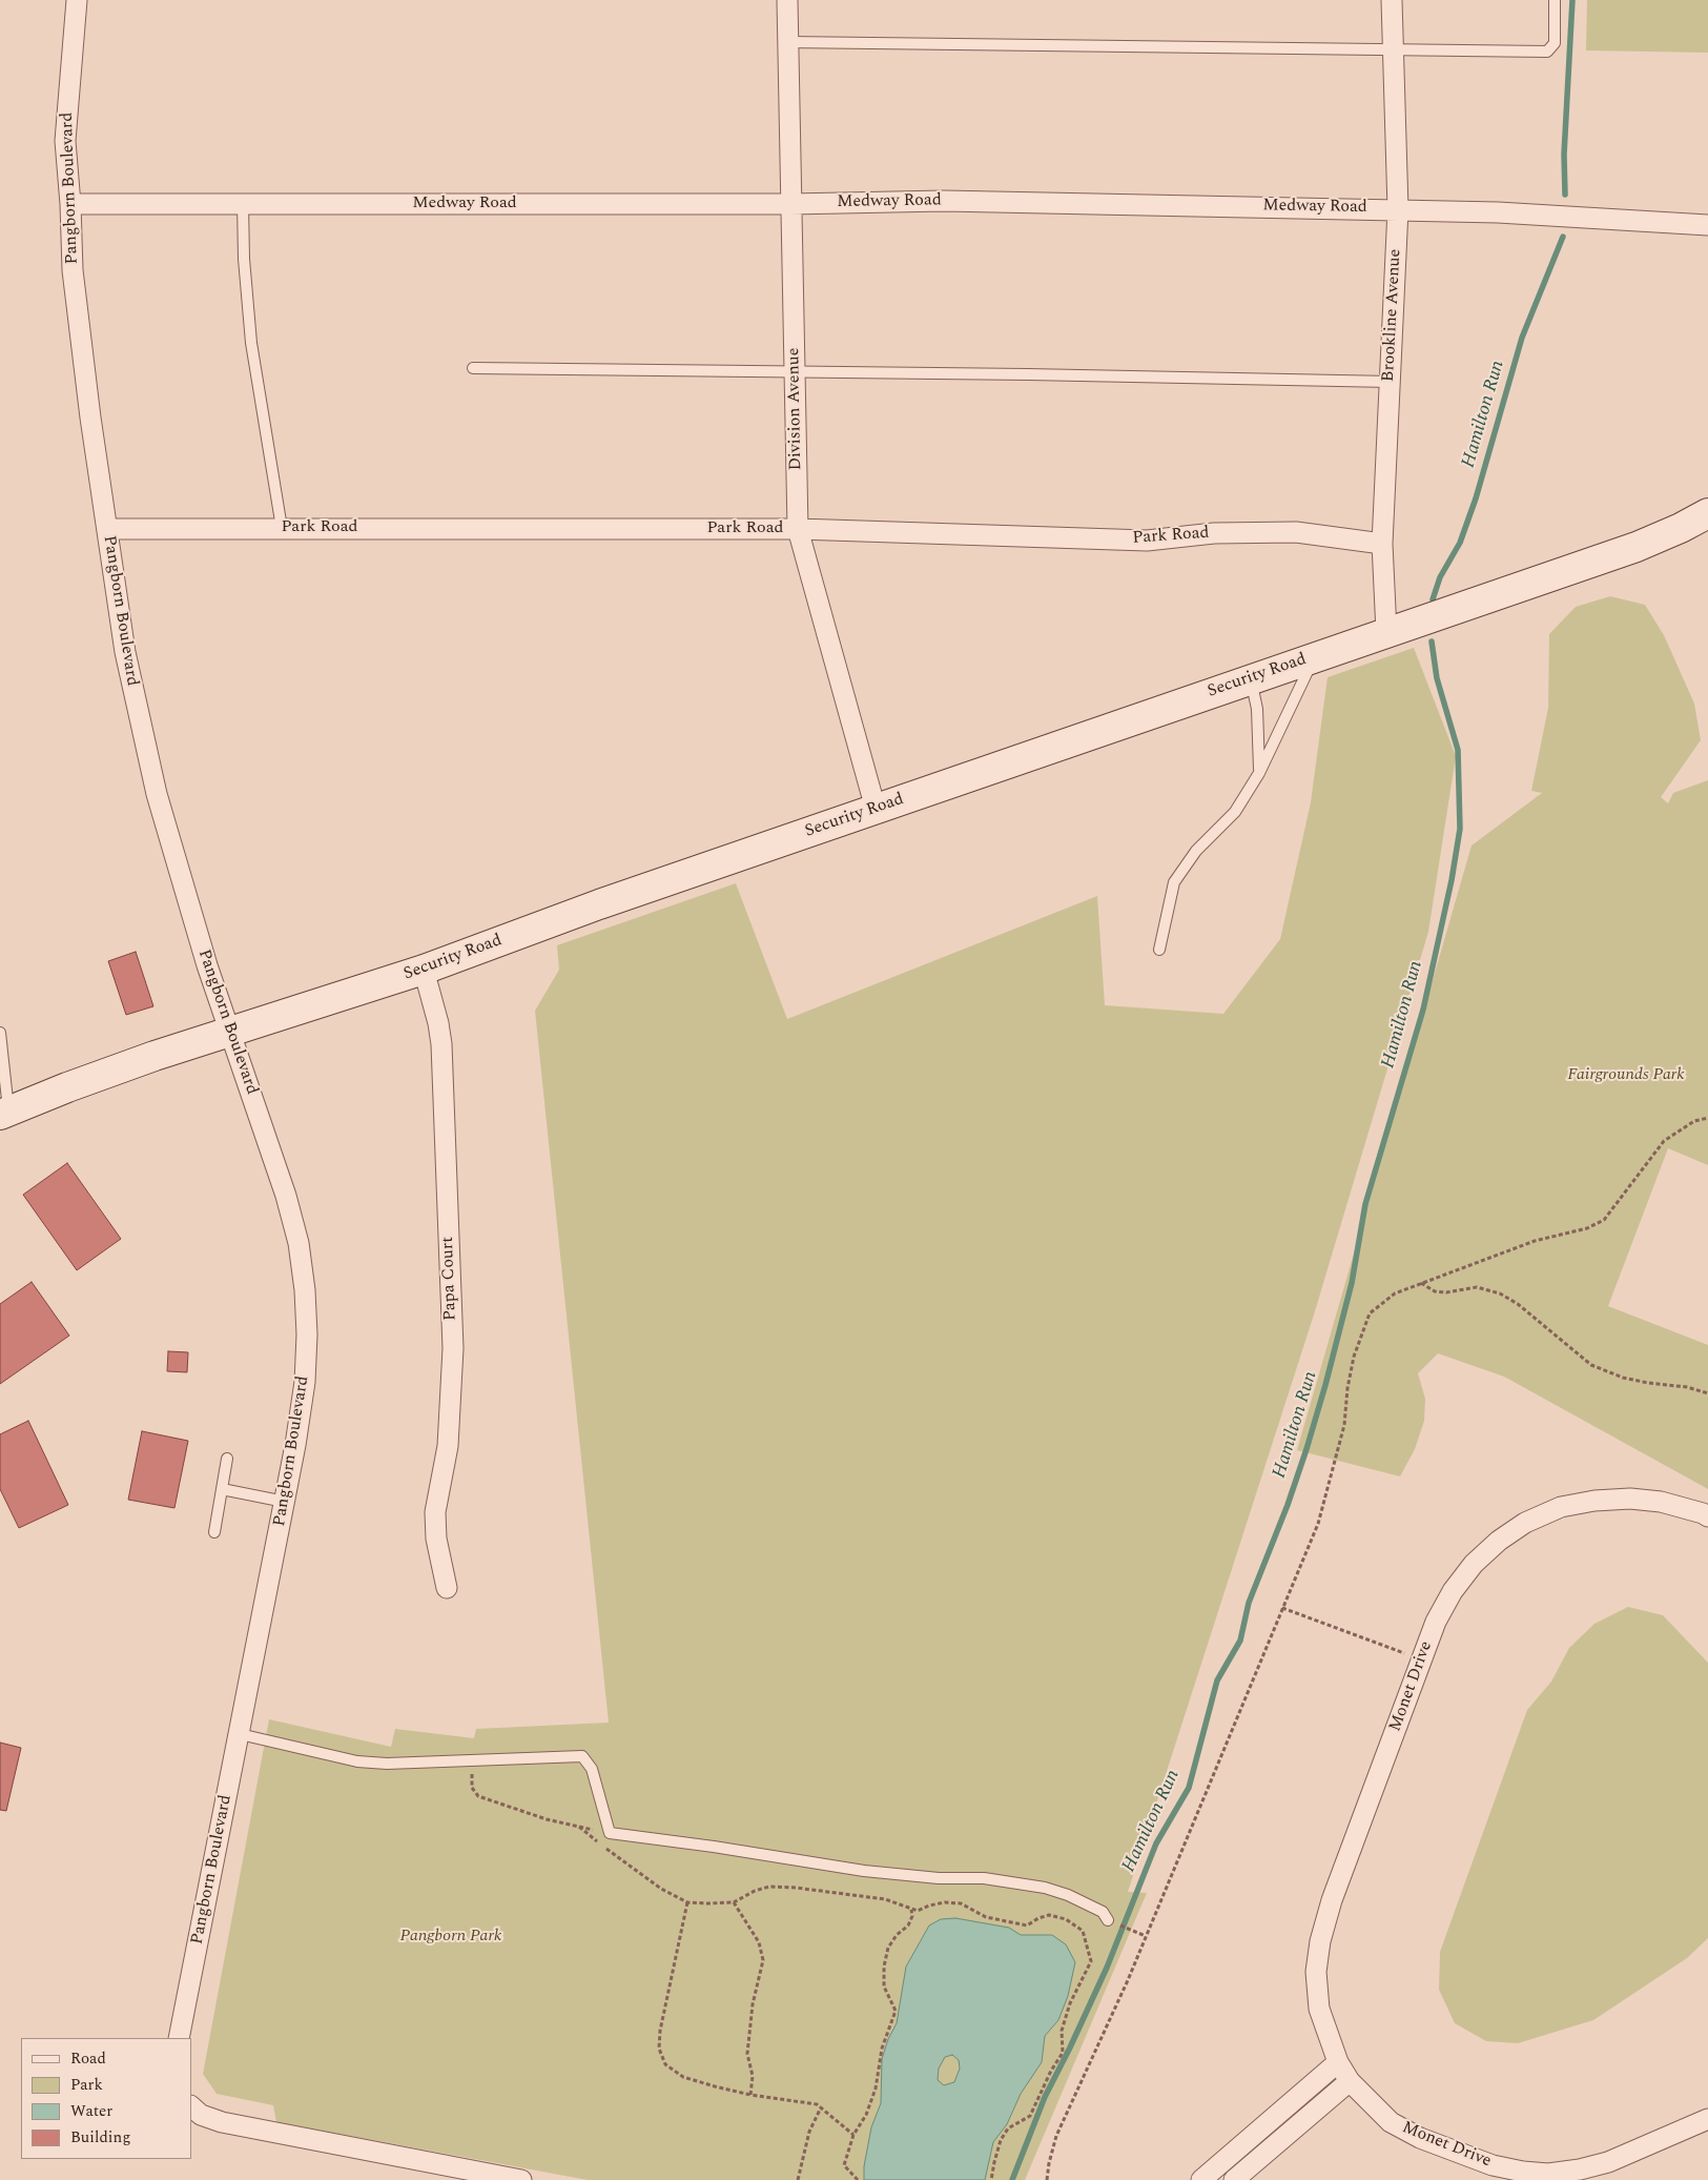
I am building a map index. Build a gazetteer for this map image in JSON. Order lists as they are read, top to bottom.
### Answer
{
  "streets": {
    "street": [
      "Pangborn Boulevard",
      "Medway Road",
      "Brookline Avenue",
      "Division Avenue",
      "Park Road",
      "Security Road",
      "Papa Court",
      "Monet Drive"
    ]
  },
  "crossings": [
    ["Pangborn Boulevard", "Medway Road"],
    ["Pangborn Boulevard", "Park Road"],
    ["Pangborn Boulevard", "Security Road"],
    ["Medway Road", "Brookline Avenue"],
    ["Medway Road", "Division Avenue"],
    ["Brookline Avenue", "Park Road"],
    ["Brookline Avenue", "Security Road"],
    ["Division Avenue", "Park Road"],
    ["Division Avenue", "Security Road"],
    ["Security Road", "Papa Court"]
  ],
  "water": ["Hamilton Run"],
  "parks": ["Fairgrounds Park", "Pangborn Park"],
  "legend": [
    "Road",
    "Park",
    "Water",
    "Building"
  ]
}
